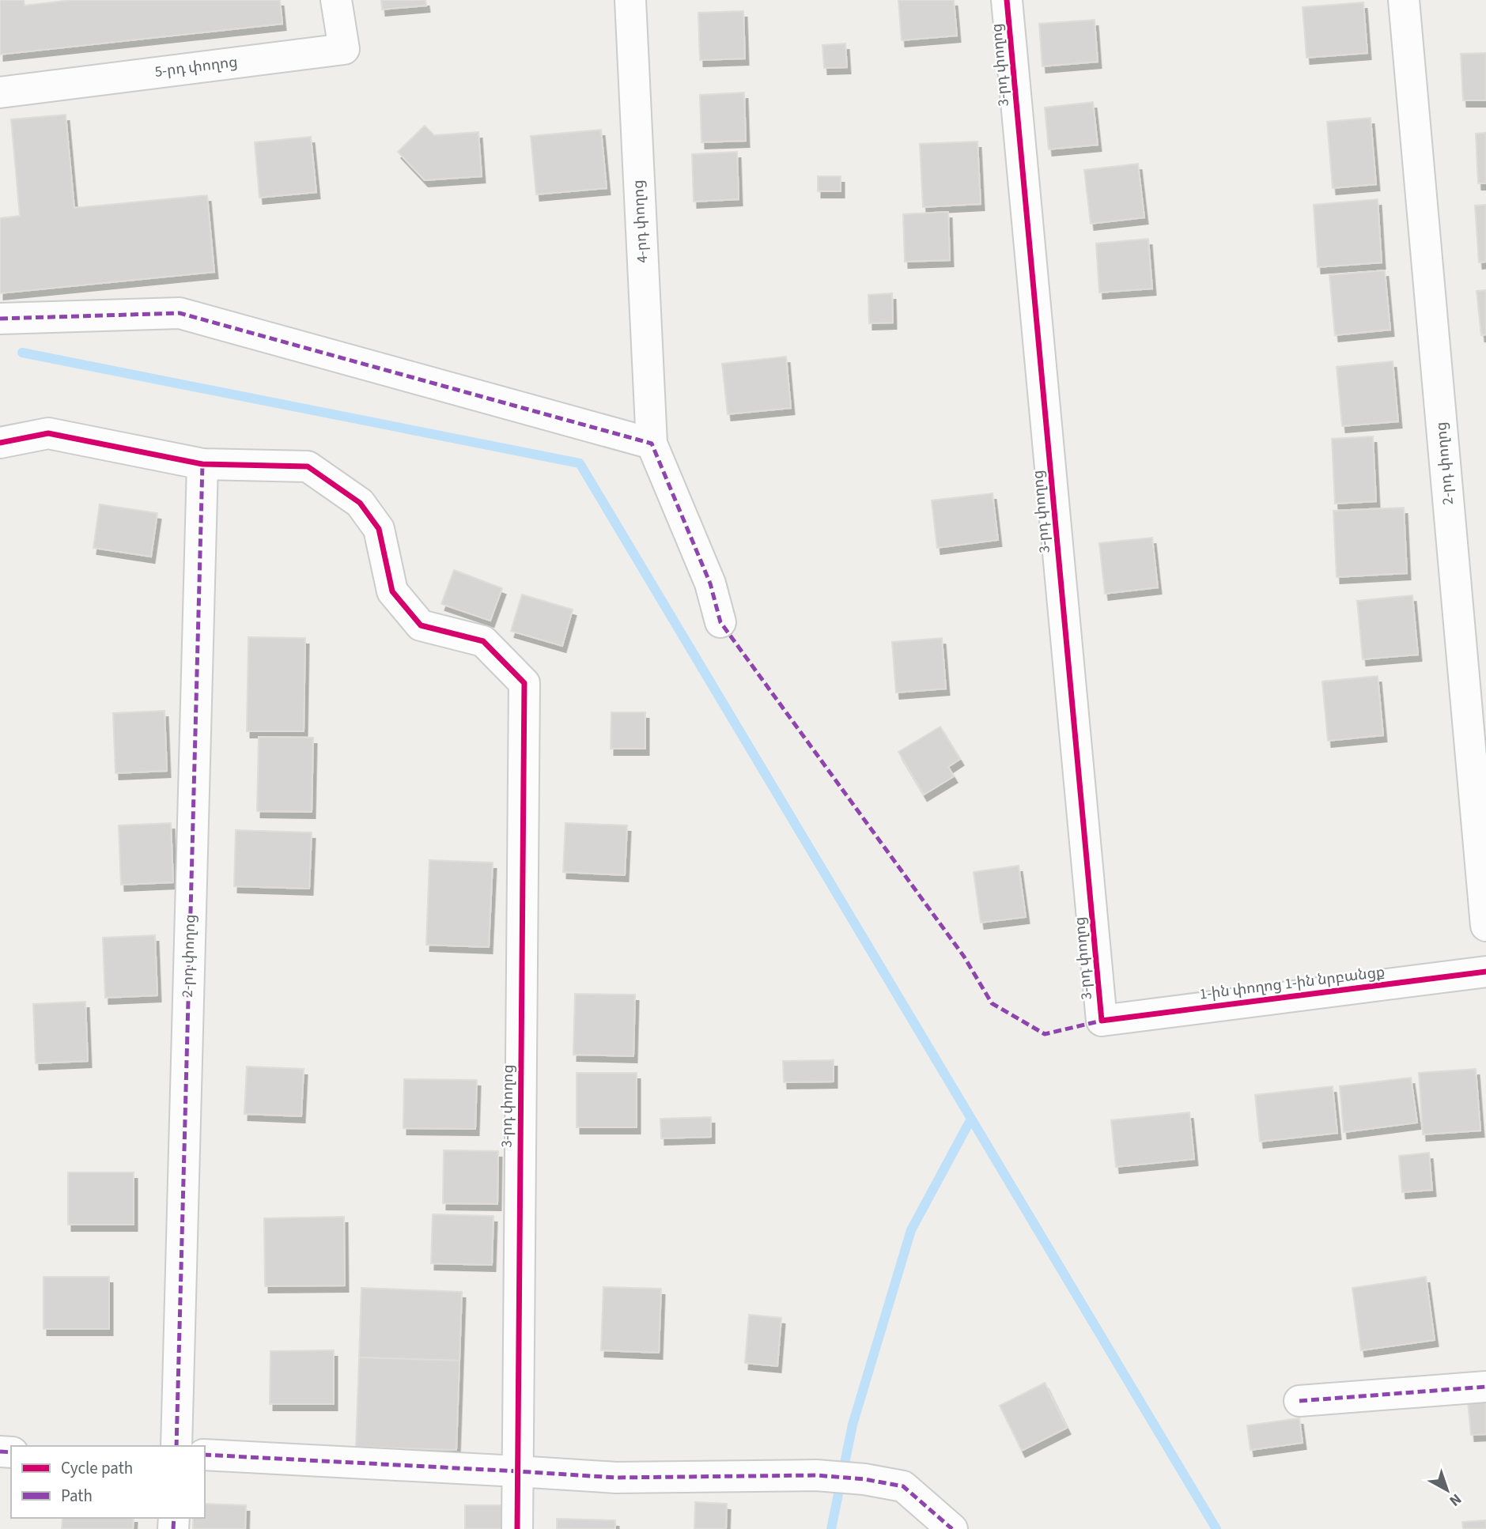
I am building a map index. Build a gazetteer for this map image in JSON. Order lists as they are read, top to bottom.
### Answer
{
  "streets": {
    "street": [
      "3-րդ փողոց",
      "5-րդ փողոց",
      "4-րդ փողոց",
      "2-րդ փողոց",
      "1-ին փողոց 1-ին նրբանցք"
    ]
  },
  "crossings": [
    ["3-րդ փողոց", "2-րդ փողոց"],
    ["3-րդ փողոց", "1-ին փողոց 1-ին նրբանցք"]
  ],
  "legend": ["Cycle path", "Path"],
  "north": "bottom right"
}
